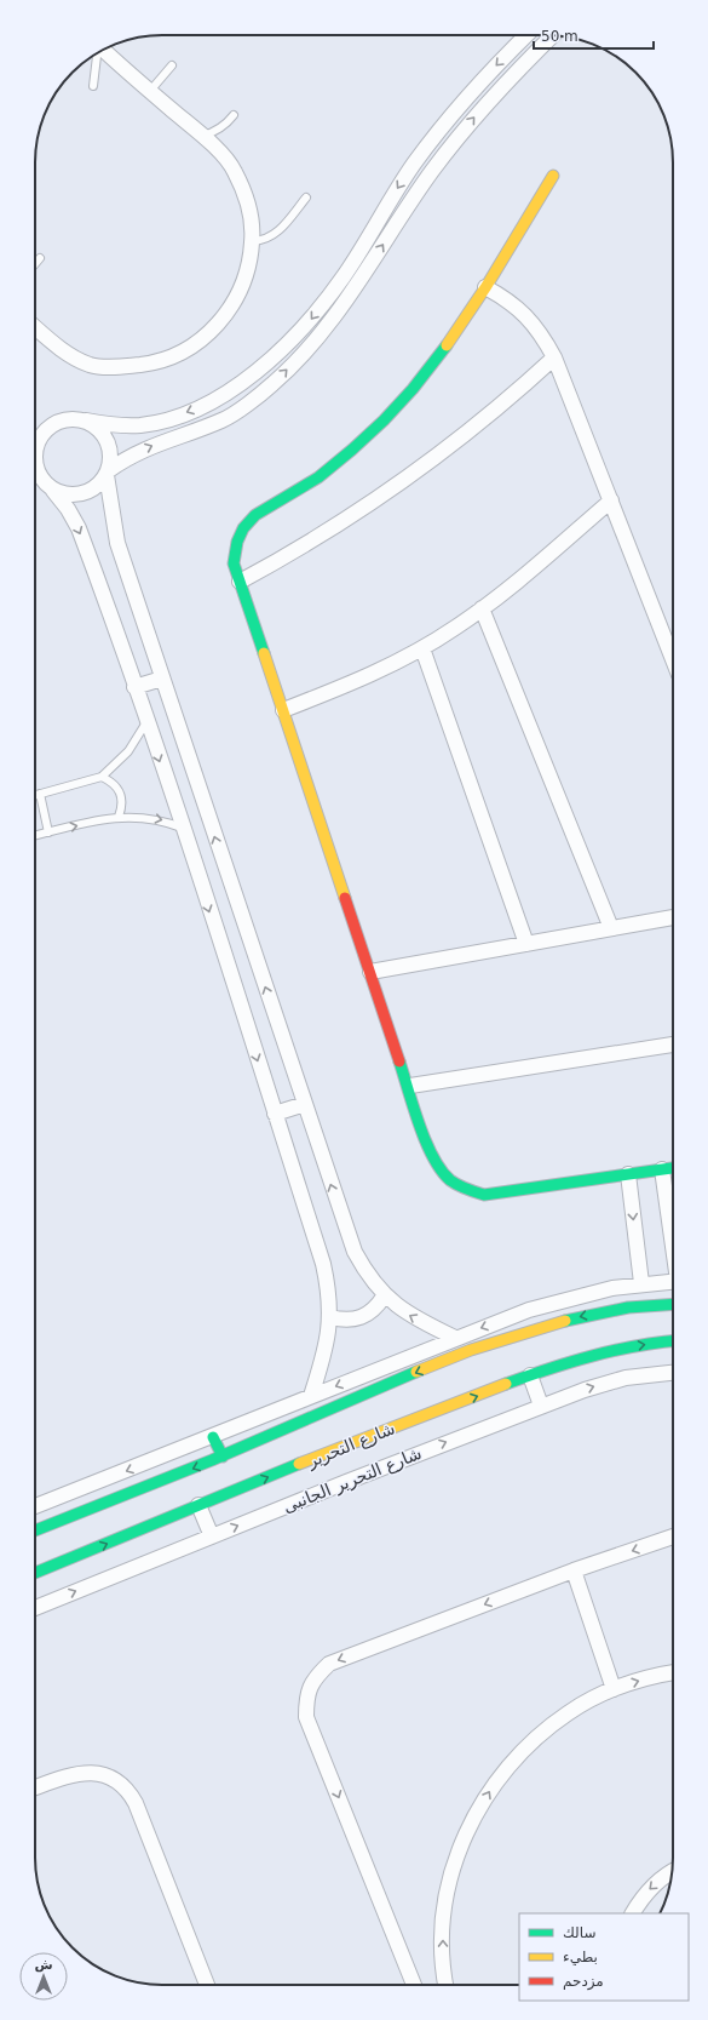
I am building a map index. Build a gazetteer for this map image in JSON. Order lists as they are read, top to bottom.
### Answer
{
  "streets": {
    "street": ["شارع التحرير", "شارع التحرير الجانبى"]
  },
  "legend": ["سالك", "بطيء", "مزدحم"],
  "scale_bar": "50 m",
  "north": "top"
}
